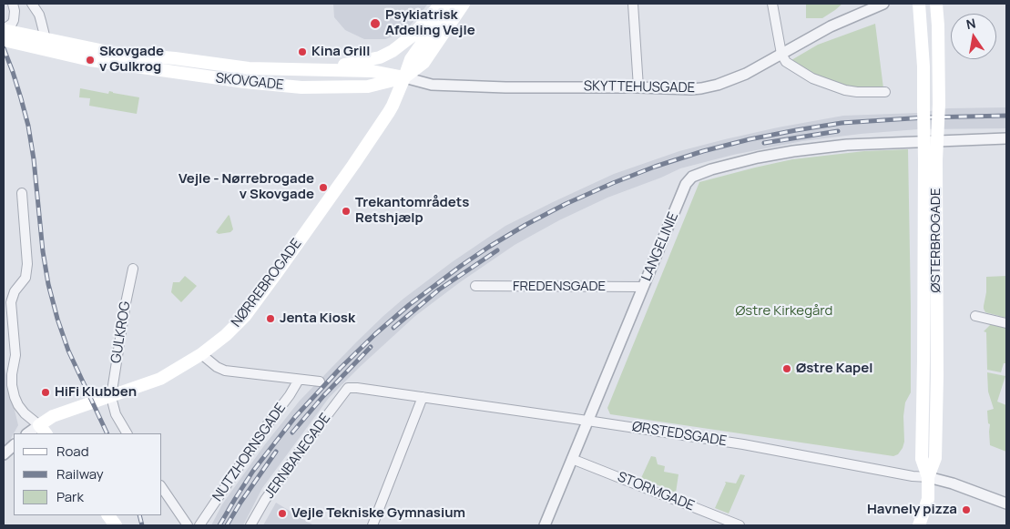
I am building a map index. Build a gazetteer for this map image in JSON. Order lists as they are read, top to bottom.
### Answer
{
  "streets": {
    "main road": ["SKOVGADE", "ØSTERBROGADE", "NØRREBROGADE"],
    "street": [
      "SKYTTEHUSGADE",
      "LANGELINIE",
      "FREDENSGADE",
      "GULKROG",
      "ØRSTEDSGADE",
      "NUTZHORNSGADE",
      "JERNBANEGADE",
      "STORMGADE"
    ]
  },
  "crossings": [
    ["SKOVGADE", "SKYTTEHUSGADE"],
    ["SKOVGADE", "NØRREBROGADE"],
    ["SKYTTEHUSGADE", "NØRREBROGADE"],
    ["ØSTERBROGADE", "ØRSTEDSGADE"],
    ["LANGELINIE", "FREDENSGADE"],
    ["LANGELINIE", "ØRSTEDSGADE"],
    ["LANGELINIE", "STORMGADE"],
    ["NØRREBROGADE", "GULKROG"],
    ["ØRSTEDSGADE", "JERNBANEGADE"]
  ],
  "parks": ["Østre Kirkegård"],
  "places": [
    "Psykiatrisk Afdeling Vejle",
    "Kina Grill",
    "Skovgade v Gulkrog",
    "Vejle - Nørrebrogade v Skovgade",
    "Trekantområdets Retshjælp",
    "Jenta Kiosk",
    "Østre Kapel",
    "HiFi Klubben",
    "Havnely pizza",
    "Vejle Tekniske Gymnasium"
  ],
  "legend": ["Road", "Railway", "Park"],
  "north": "top"
}
